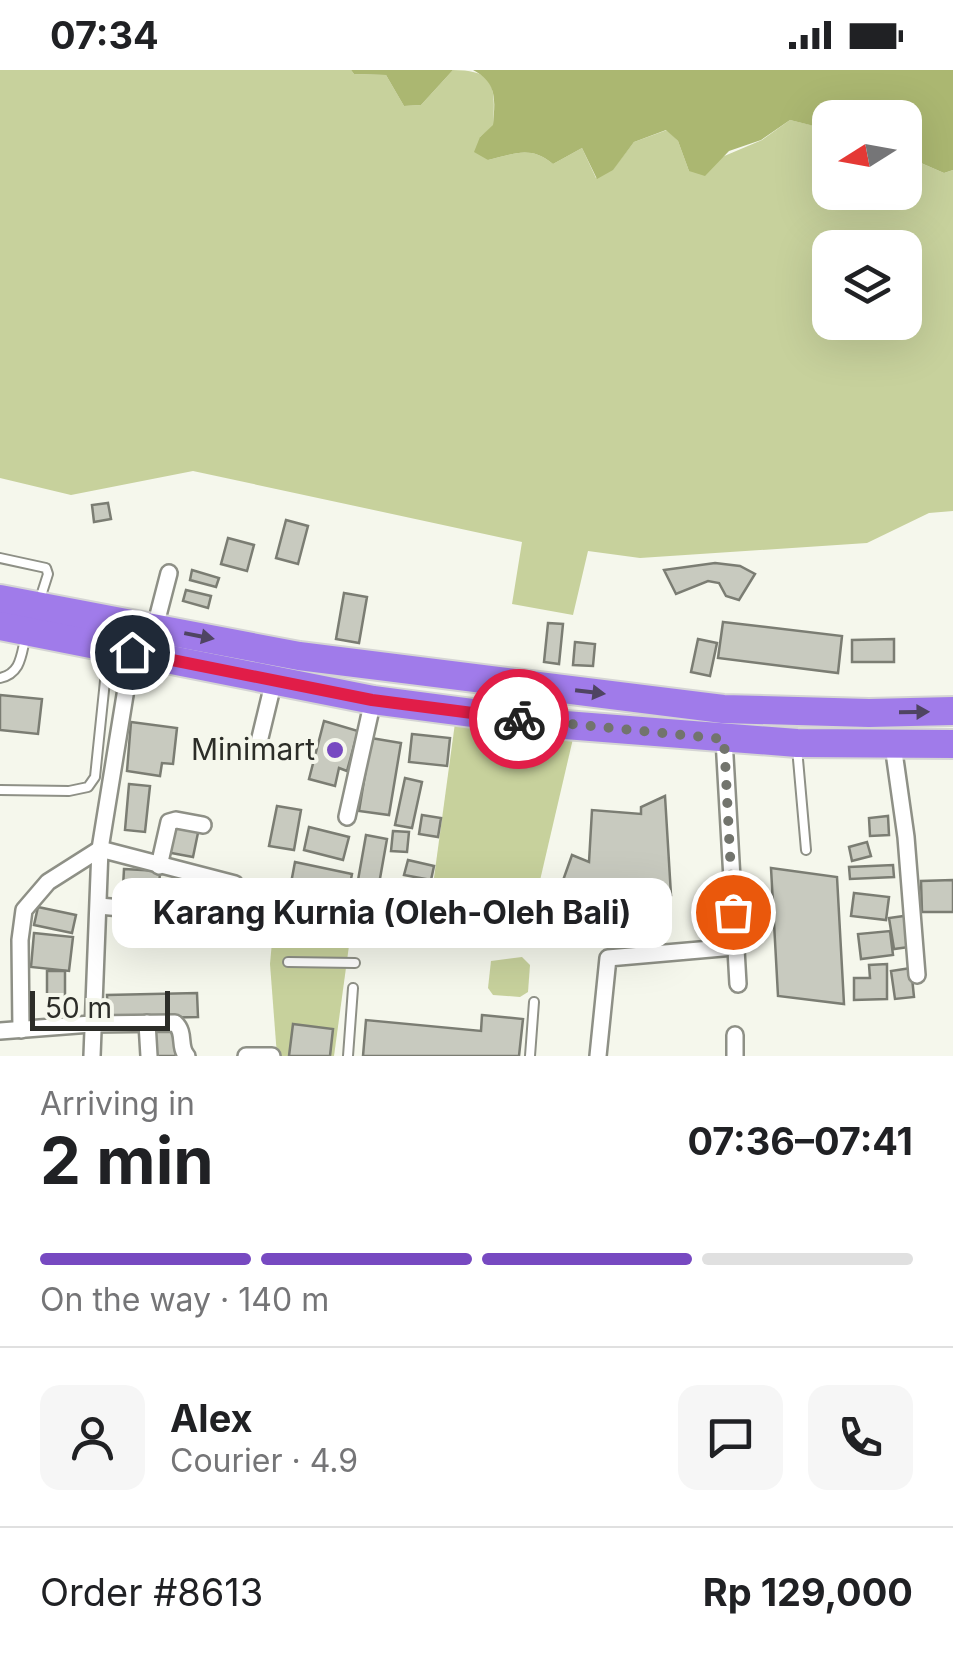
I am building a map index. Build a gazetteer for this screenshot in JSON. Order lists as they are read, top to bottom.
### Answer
{
  "places": ["Minimart", "Karang Kurnia (Oleh-Oleh Bali)"],
  "scale_bar": "50 m",
  "north": "left",
  "page": {
    "status": "07:34",
    "bubble": "Karang Kurnia (Oleh-Oleh Bali)",
    "scale": "50 m",
    "heading": ["2 min", "Arriving in", "07:36–07:41"],
    "panel": [
      "Alex",
      "Courier · 4.9",
      "Order #8613",
      "Rp 129,000"
    ],
    "bar": "On the way · 140 m"
  }
}
